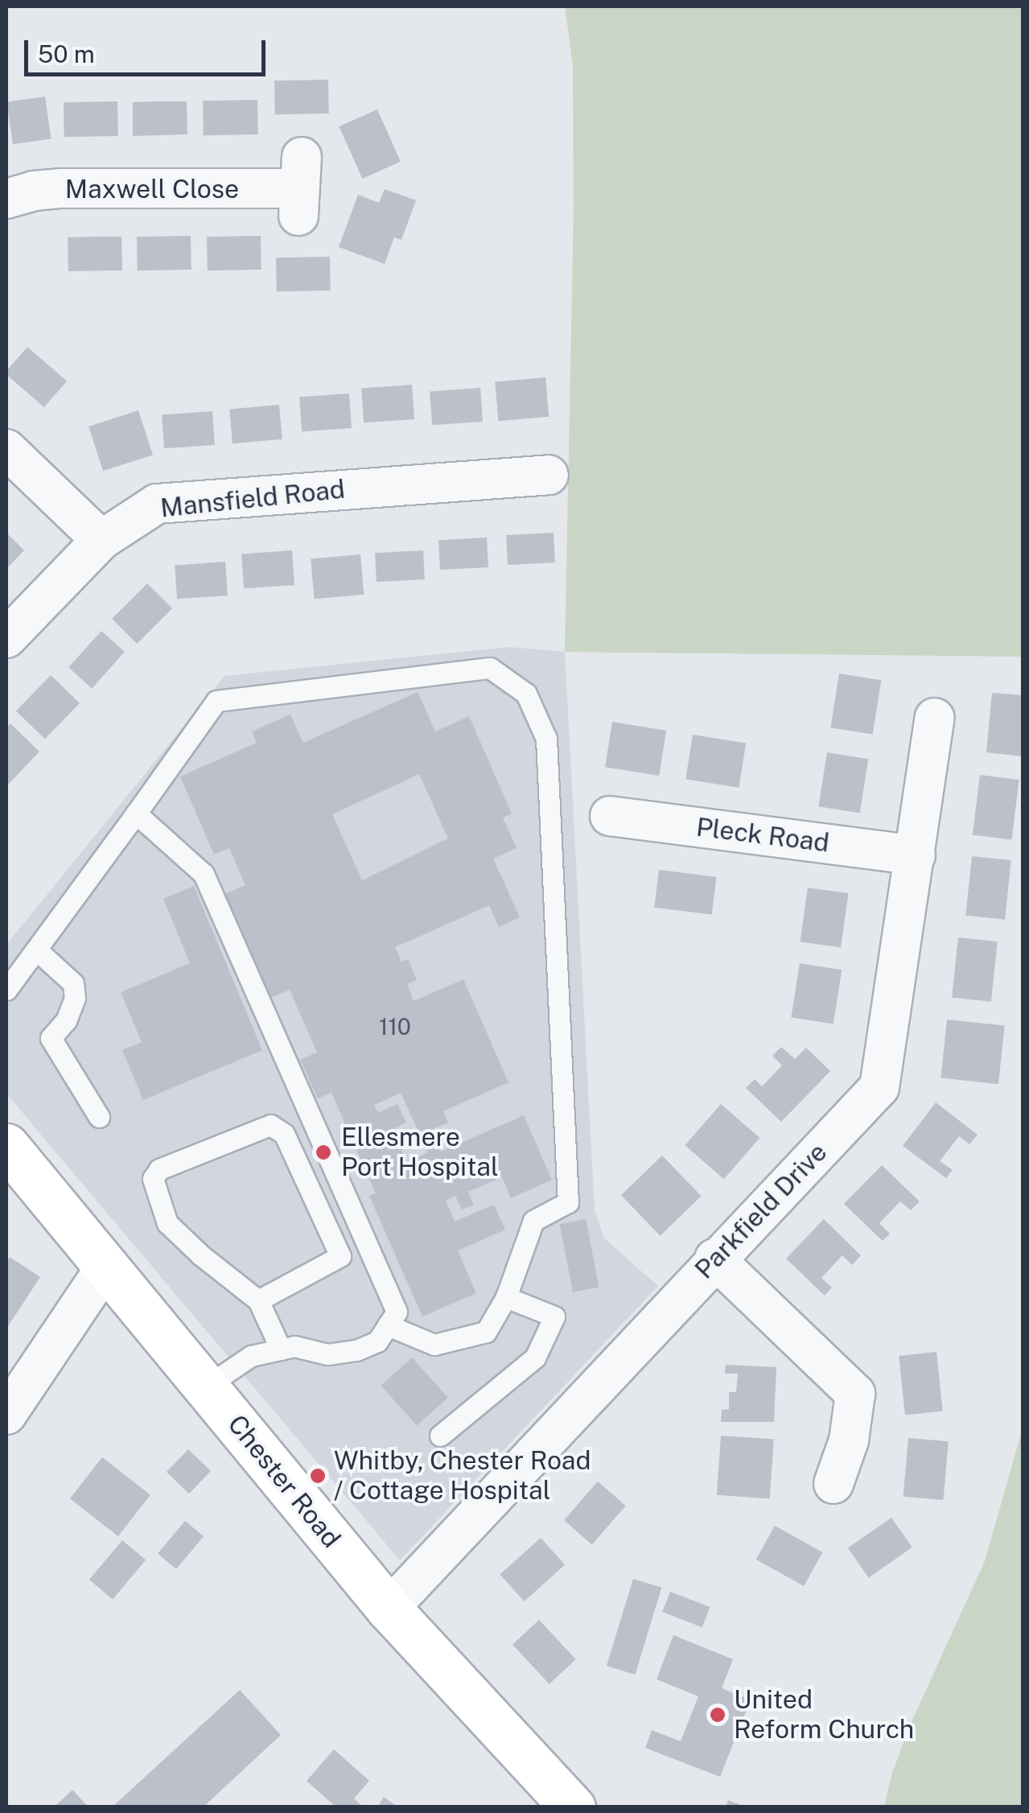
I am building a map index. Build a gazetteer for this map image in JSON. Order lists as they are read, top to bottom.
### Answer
{
  "streets": {
    "main road": ["Chester Road"],
    "street": [
      "Maxwell Close",
      "Mansfield Road",
      "Pleck Road",
      "Parkfield Drive"
    ]
  },
  "crossings": [
    ["Pleck Road", "Parkfield Drive"],
    ["Parkfield Drive", "Chester Road"]
  ],
  "places": ["Ellesmere Port Hospital", "Whitby, Chester Road / Cottage Hospital", "United Reform Church"],
  "house_numbers": ["110"],
  "scale_bar": "50 m"
}
